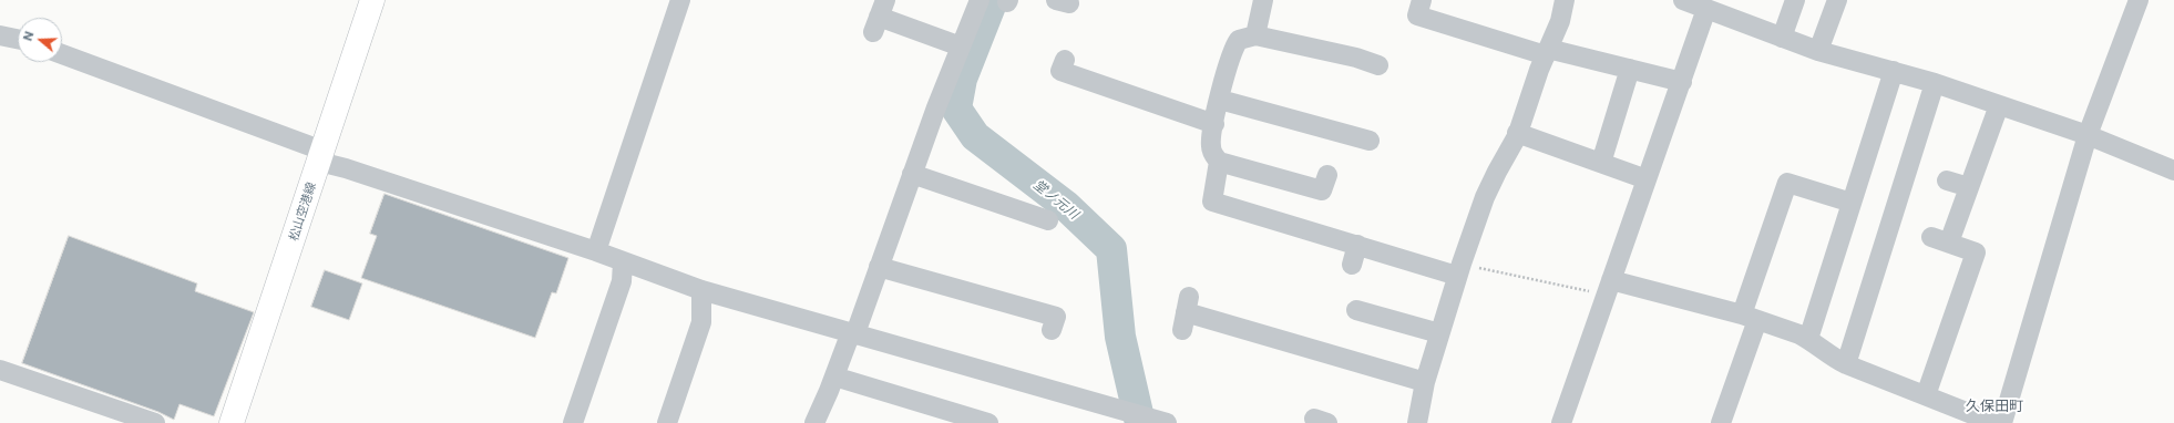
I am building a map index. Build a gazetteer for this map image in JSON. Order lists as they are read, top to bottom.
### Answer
{
  "streets": {
    "main road": ["松山空港線"]
  },
  "districts": ["久保田町"],
  "water": ["堂ノ元川"],
  "north": "left"
}
